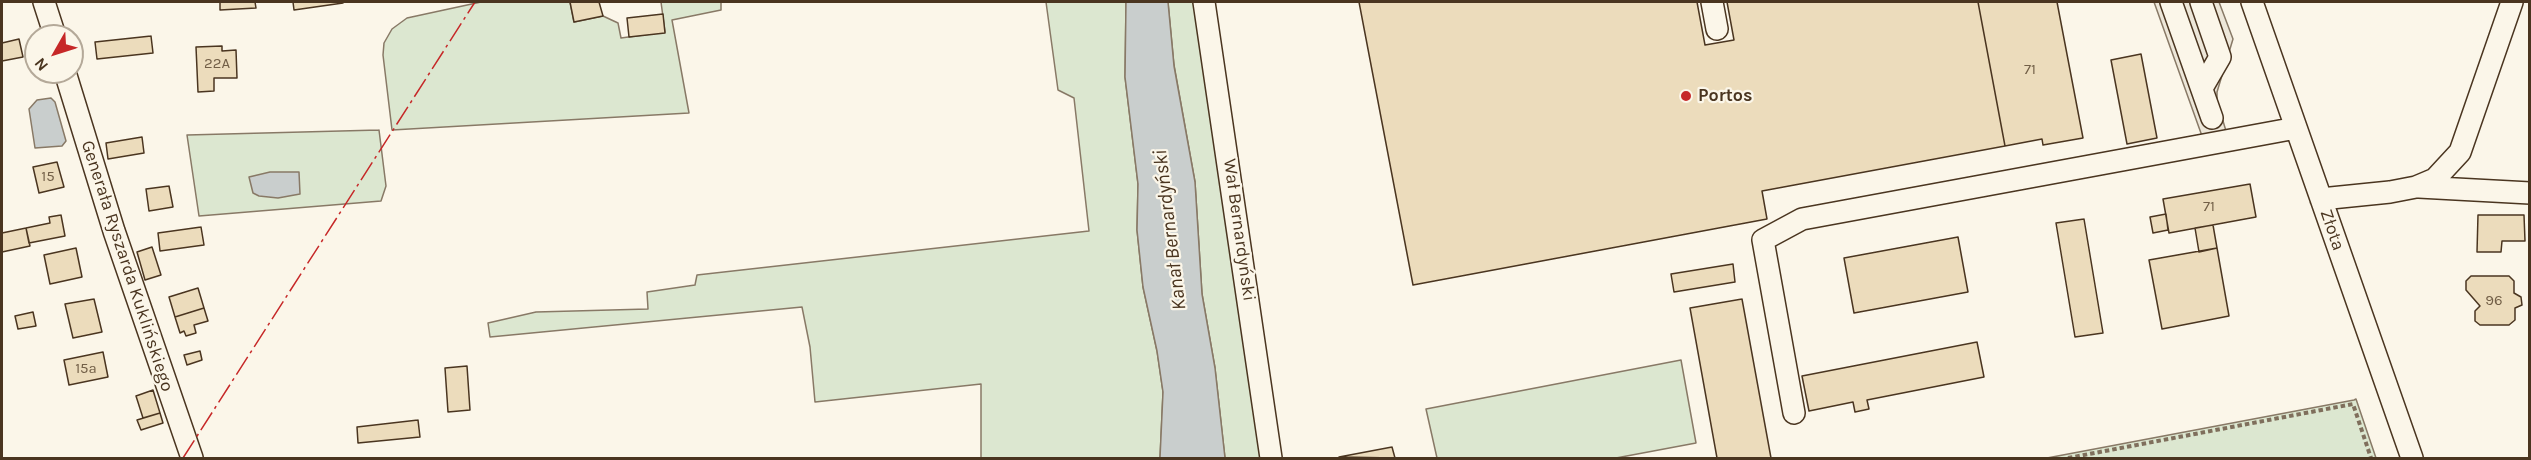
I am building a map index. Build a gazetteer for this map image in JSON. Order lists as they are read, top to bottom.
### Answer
{
  "streets": {
    "street": ["Wał Bernardyński", "Złota", "Generała Ryszarda Kuklińskiego"]
  },
  "water": ["Kanał Bernardyński"],
  "places": ["Portos"],
  "house_numbers": [
    "22A",
    "71",
    "15",
    "71",
    "96",
    "15a"
  ],
  "north": "bottom left"
}
